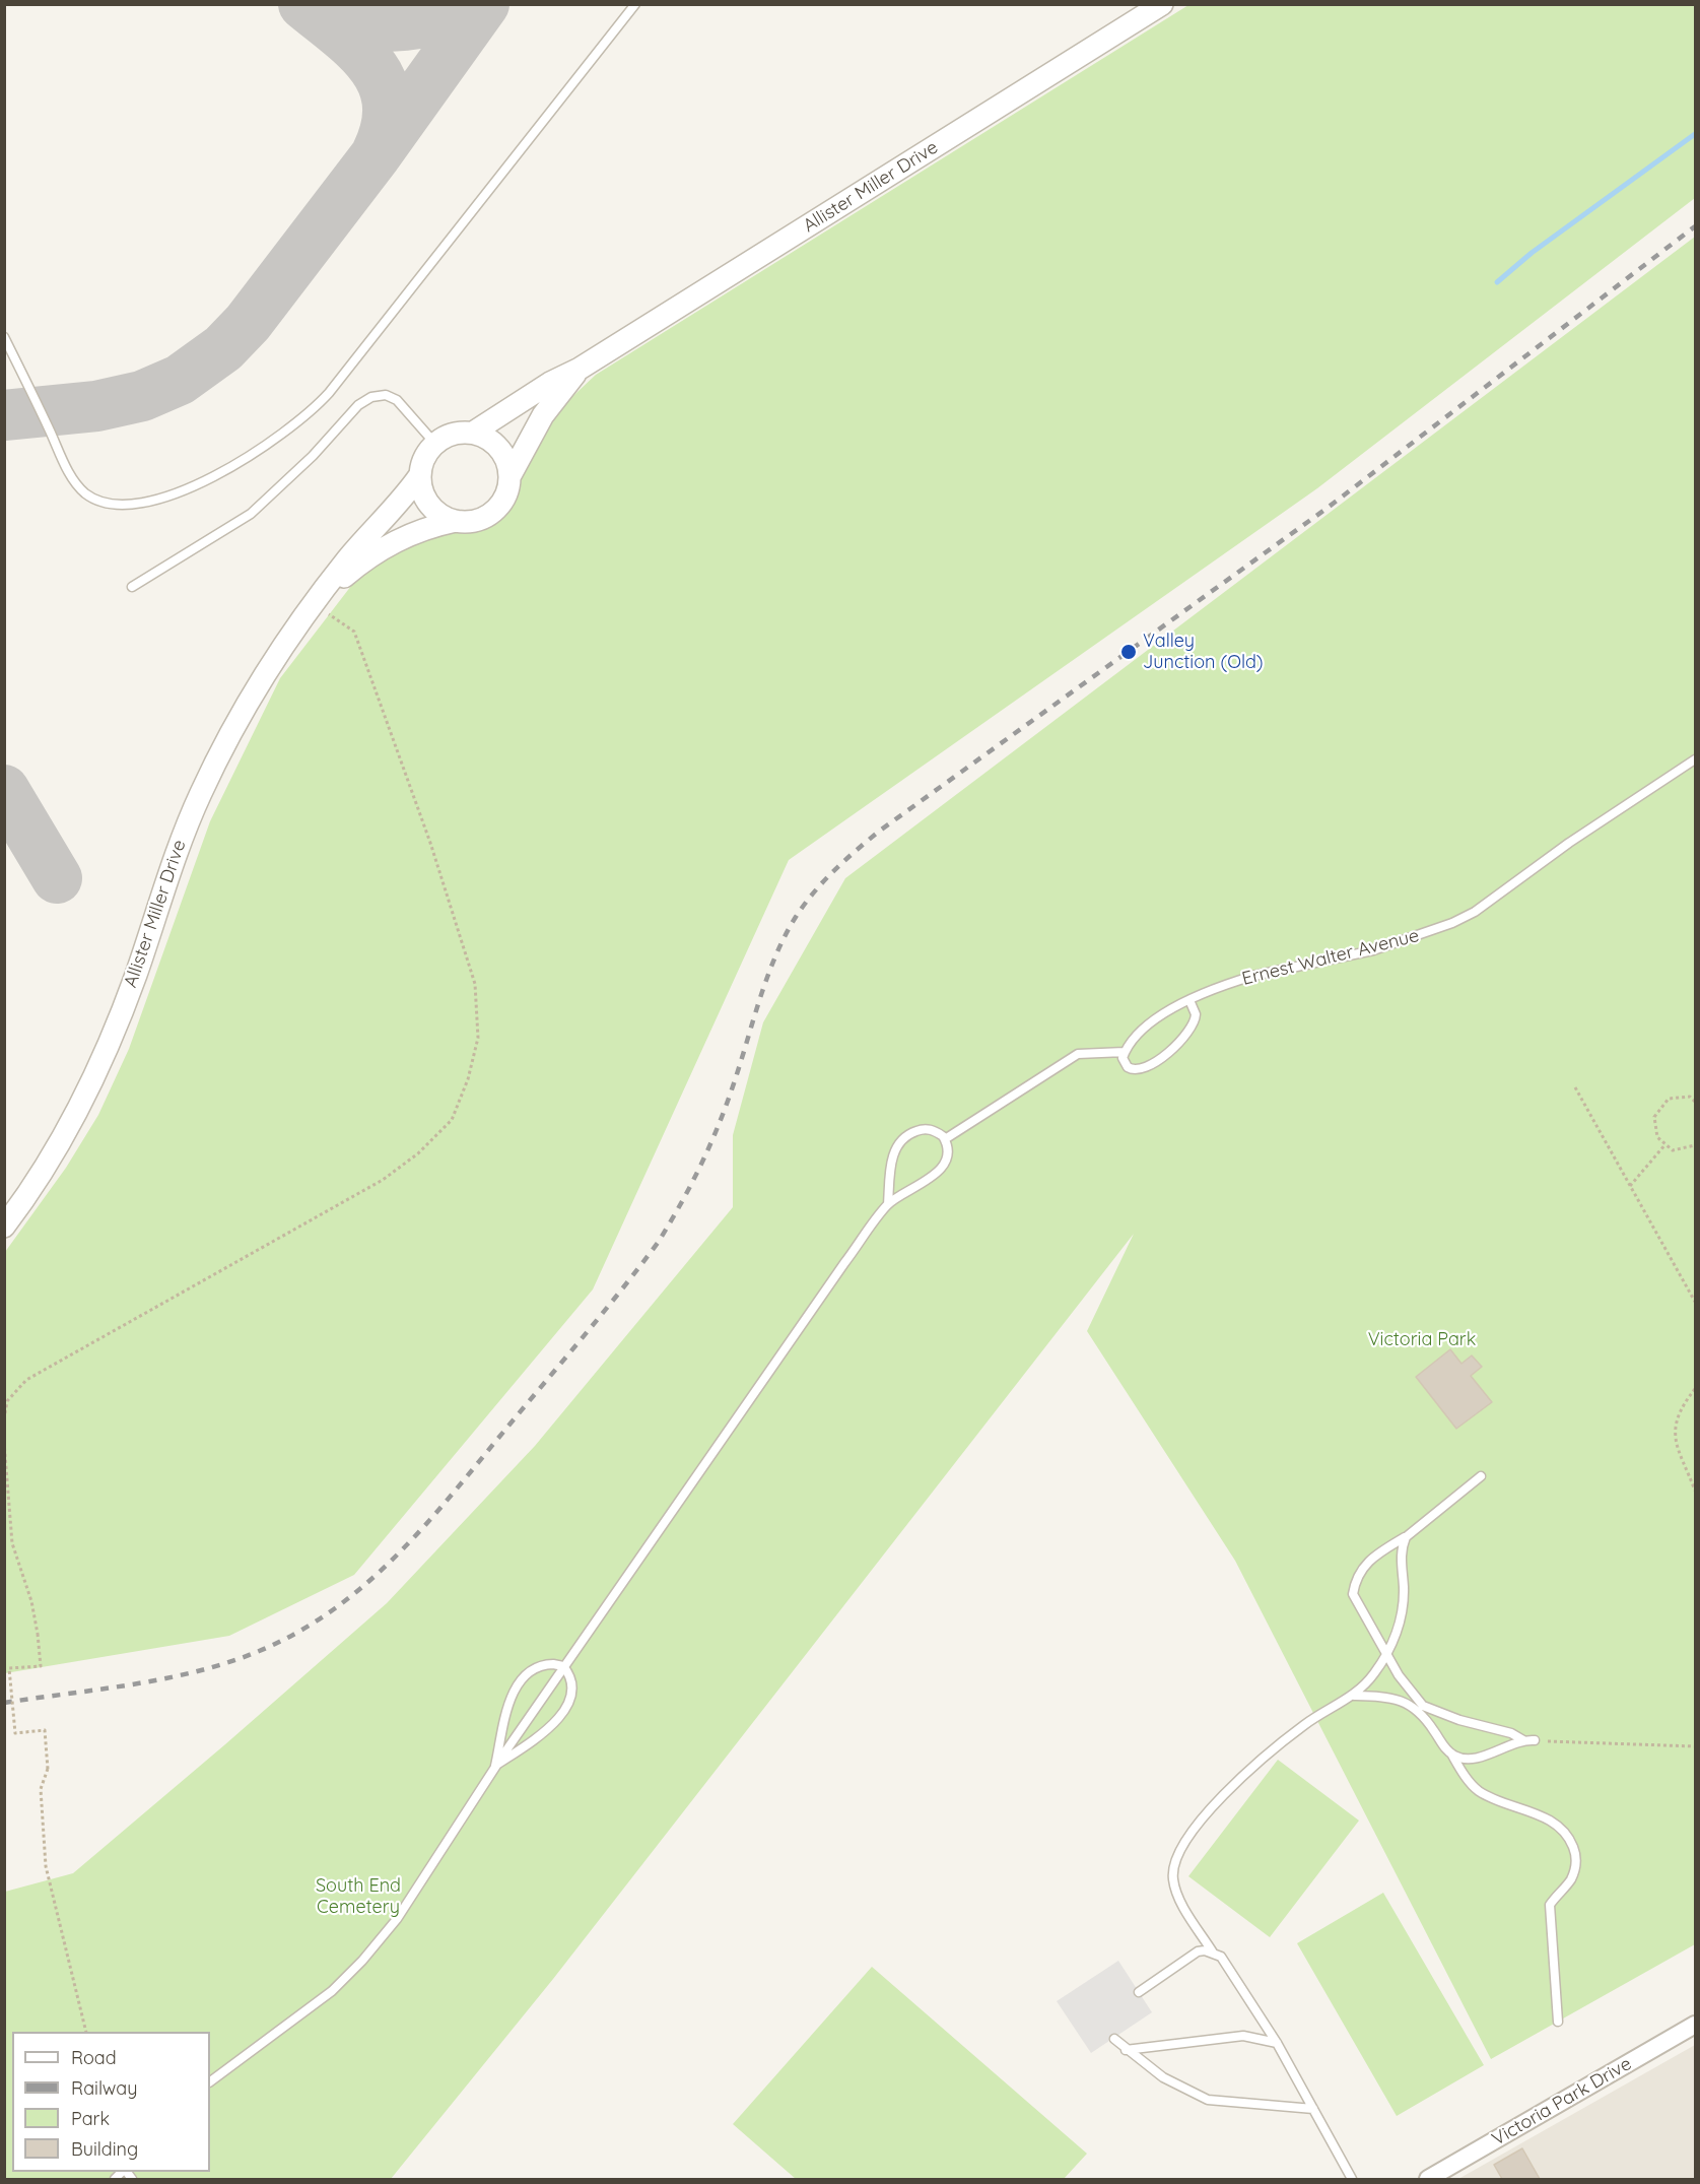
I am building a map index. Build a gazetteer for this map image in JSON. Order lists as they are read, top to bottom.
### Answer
{
  "streets": {
    "street": ["Allister Miller Drive", "Victoria Park Drive"],
    "lane": ["Ernest Walter Avenue"]
  },
  "parks": ["Victoria Park", "South End Cemetery"],
  "places": ["Valley Junction (Old)"],
  "legend": [
    "Road",
    "Railway",
    "Park",
    "Building"
  ]
}
